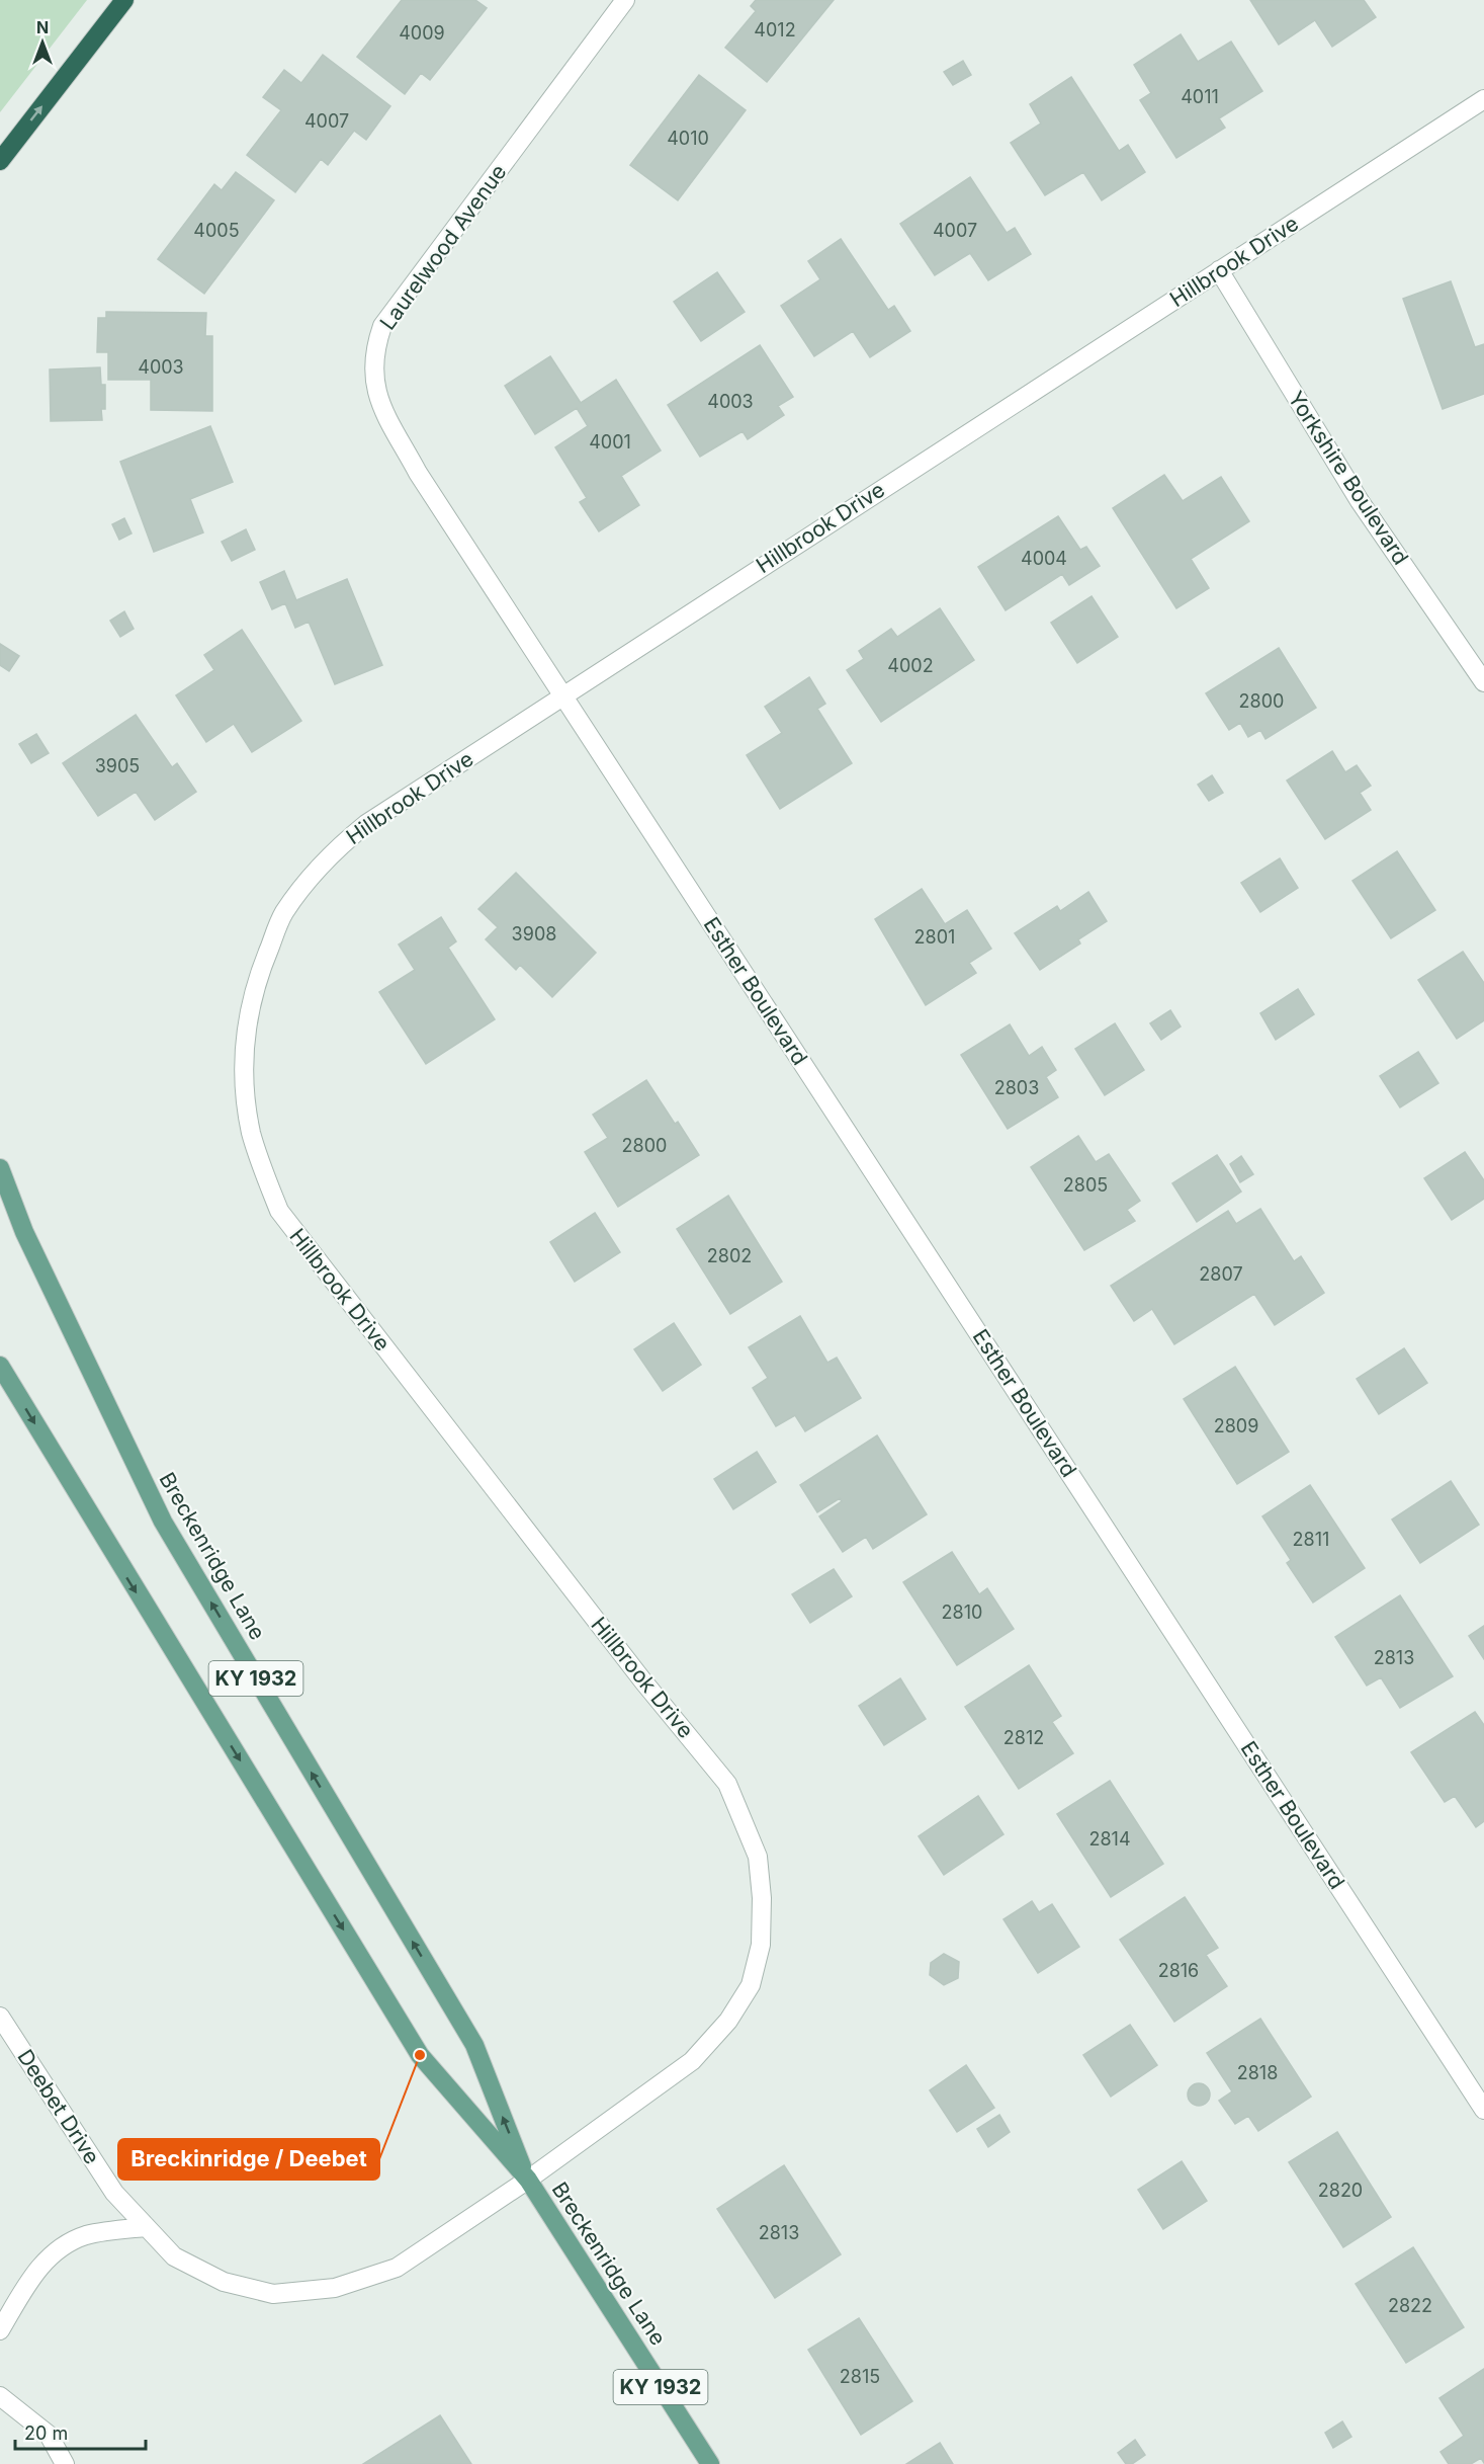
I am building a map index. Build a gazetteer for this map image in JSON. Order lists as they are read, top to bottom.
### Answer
{
  "streets": {
    "main road": ["Breckenridge Lane", "KY 1932"],
    "street": [
      "Laurelwood Avenue",
      "Hillbrook Drive",
      "Yorkshire Boulevard",
      "Esther Boulevard",
      "Deebet Drive"
    ]
  },
  "crossings": [
    ["Laurelwood Avenue", "Hillbrook Drive"],
    ["Laurelwood Avenue", "Esther Boulevard"],
    ["Hillbrook Drive", "Yorkshire Boulevard"],
    ["Hillbrook Drive", "Esther Boulevard"],
    ["Hillbrook Drive", "Breckenridge Lane"],
    ["Hillbrook Drive", "Deebet Drive"],
    ["Breckenridge Lane", "Deebet Drive"]
  ],
  "places": ["Breckinridge / Deebet"],
  "house_numbers": [
    "4012",
    "4009",
    "4011",
    "4007",
    "4010",
    "4005",
    "4007",
    "4003",
    "4003",
    "4001",
    "4004",
    "4002",
    "2800",
    "3905",
    "3908",
    "2801",
    "2803",
    "2800",
    "2805",
    "2802",
    "2807",
    "2809",
    "2811",
    "2810",
    "2813",
    "2812",
    "2814",
    "2816",
    "2818",
    "2820",
    "2813",
    "2822",
    "2815"
  ],
  "scale_bar": "20 m",
  "north": "top"
}
